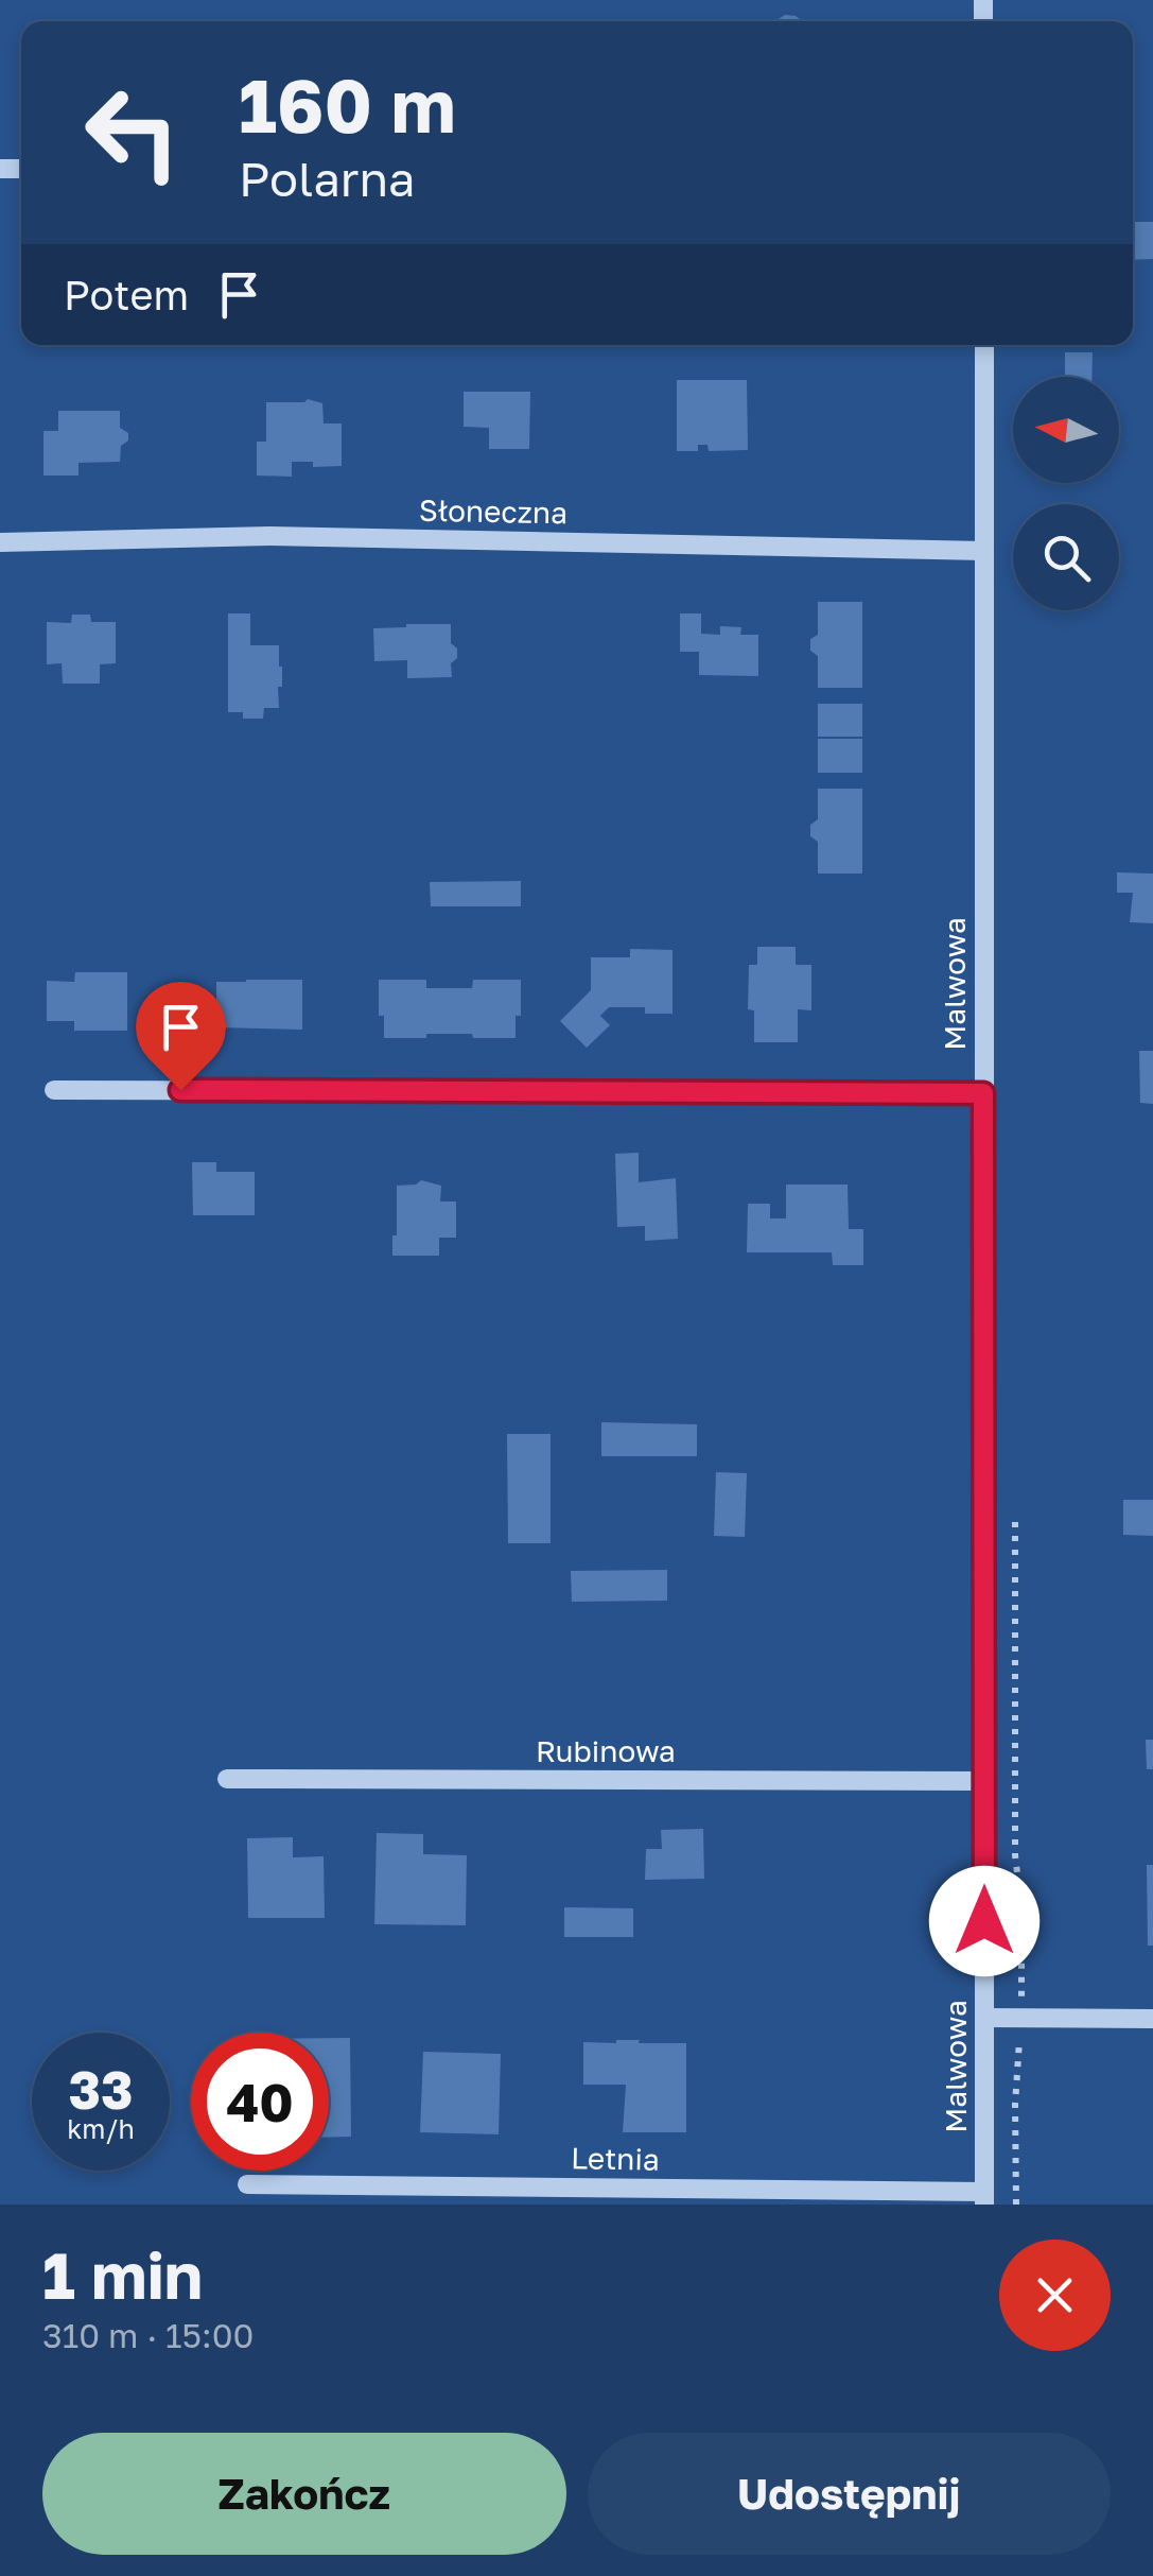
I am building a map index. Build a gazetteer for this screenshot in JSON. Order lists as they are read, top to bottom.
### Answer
{
  "streets": {
    "street": [
      "Słoneczna",
      "Malwowa",
      "Rubinowa",
      "Letnia"
    ]
  },
  "crossings": [
    ["Słoneczna", "Malwowa"],
    ["Malwowa", "Rubinowa"],
    ["Malwowa", "Letnia"]
  ],
  "north": "left",
  "page": {
    "turn": ["160 m", "Polarna"],
    "then": "Potem",
    "speed": "33 km/h",
    "limit": "40",
    "heading": ["1 min", "310 m · 15:00"],
    "buttons": ["Zakończ", "Udostępnij"]
  }
}
